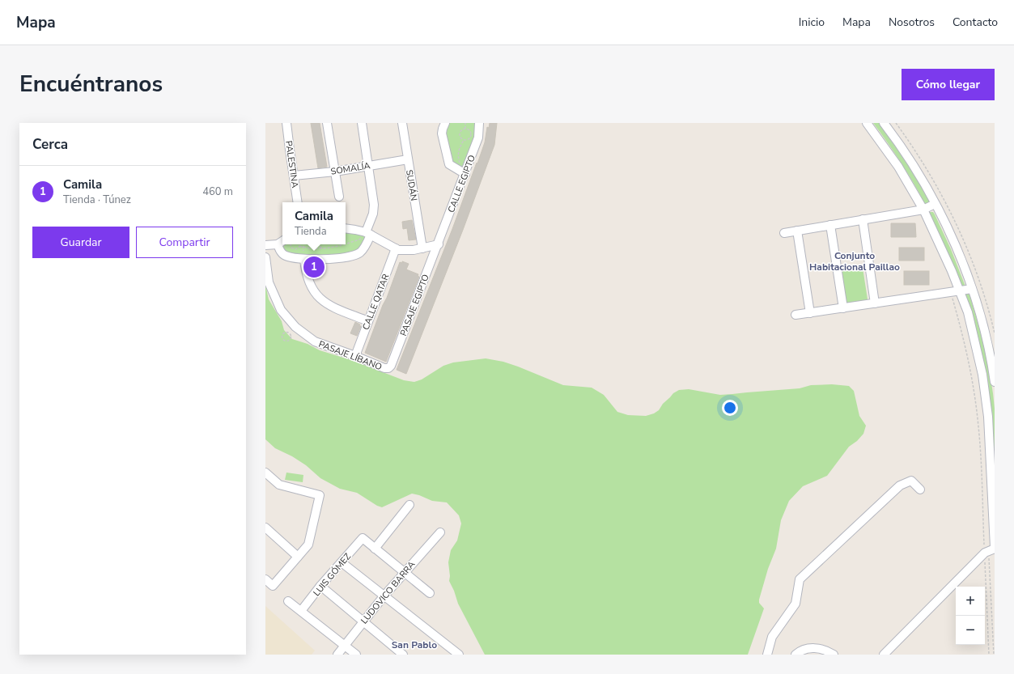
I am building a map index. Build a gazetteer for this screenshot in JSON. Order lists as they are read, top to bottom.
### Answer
{
  "streets": {
    "street": [
      "PALESTINA",
      "SOMALÍA",
      "CALLE EGIPTO",
      "SUDÁN",
      "CALLE QATAR",
      "PASAJE EGIPTO",
      "PASAJE LÍBANO",
      "LUIS GÓMEZ",
      "LUDOVICO BARRA"
    ]
  },
  "crossings": [
    ["PALESTINA", "SOMALÍA"],
    ["SOMALÍA", "SUDÁN"],
    ["CALLE EGIPTO", "PASAJE EGIPTO"],
    ["CALLE QATAR", "PASAJE LÍBANO"],
    ["PASAJE EGIPTO", "PASAJE LÍBANO"]
  ],
  "districts": ["Conjunto Habitacional Paillao", "San Pablo"],
  "page": {
    "header": "Mapa",
    "nav": [
      "Inicio",
      "Mapa",
      "Nosotros",
      "Contacto"
    ],
    "title": "Encuéntranos",
    "buttons": [
      "Cómo llegar",
      ["Guardar", "Compartir"]
    ],
    "heading": "Cerca",
    "list": [
      {
        "mark": "1",
        "name": "Camila",
        "note": "Tienda · Túnez",
        "value": "460 m"
      }
    ],
    "popup": ["Camila", "Tienda"],
    "pins": "1",
    "map_buttons": ["+", "−"]
  }
}
